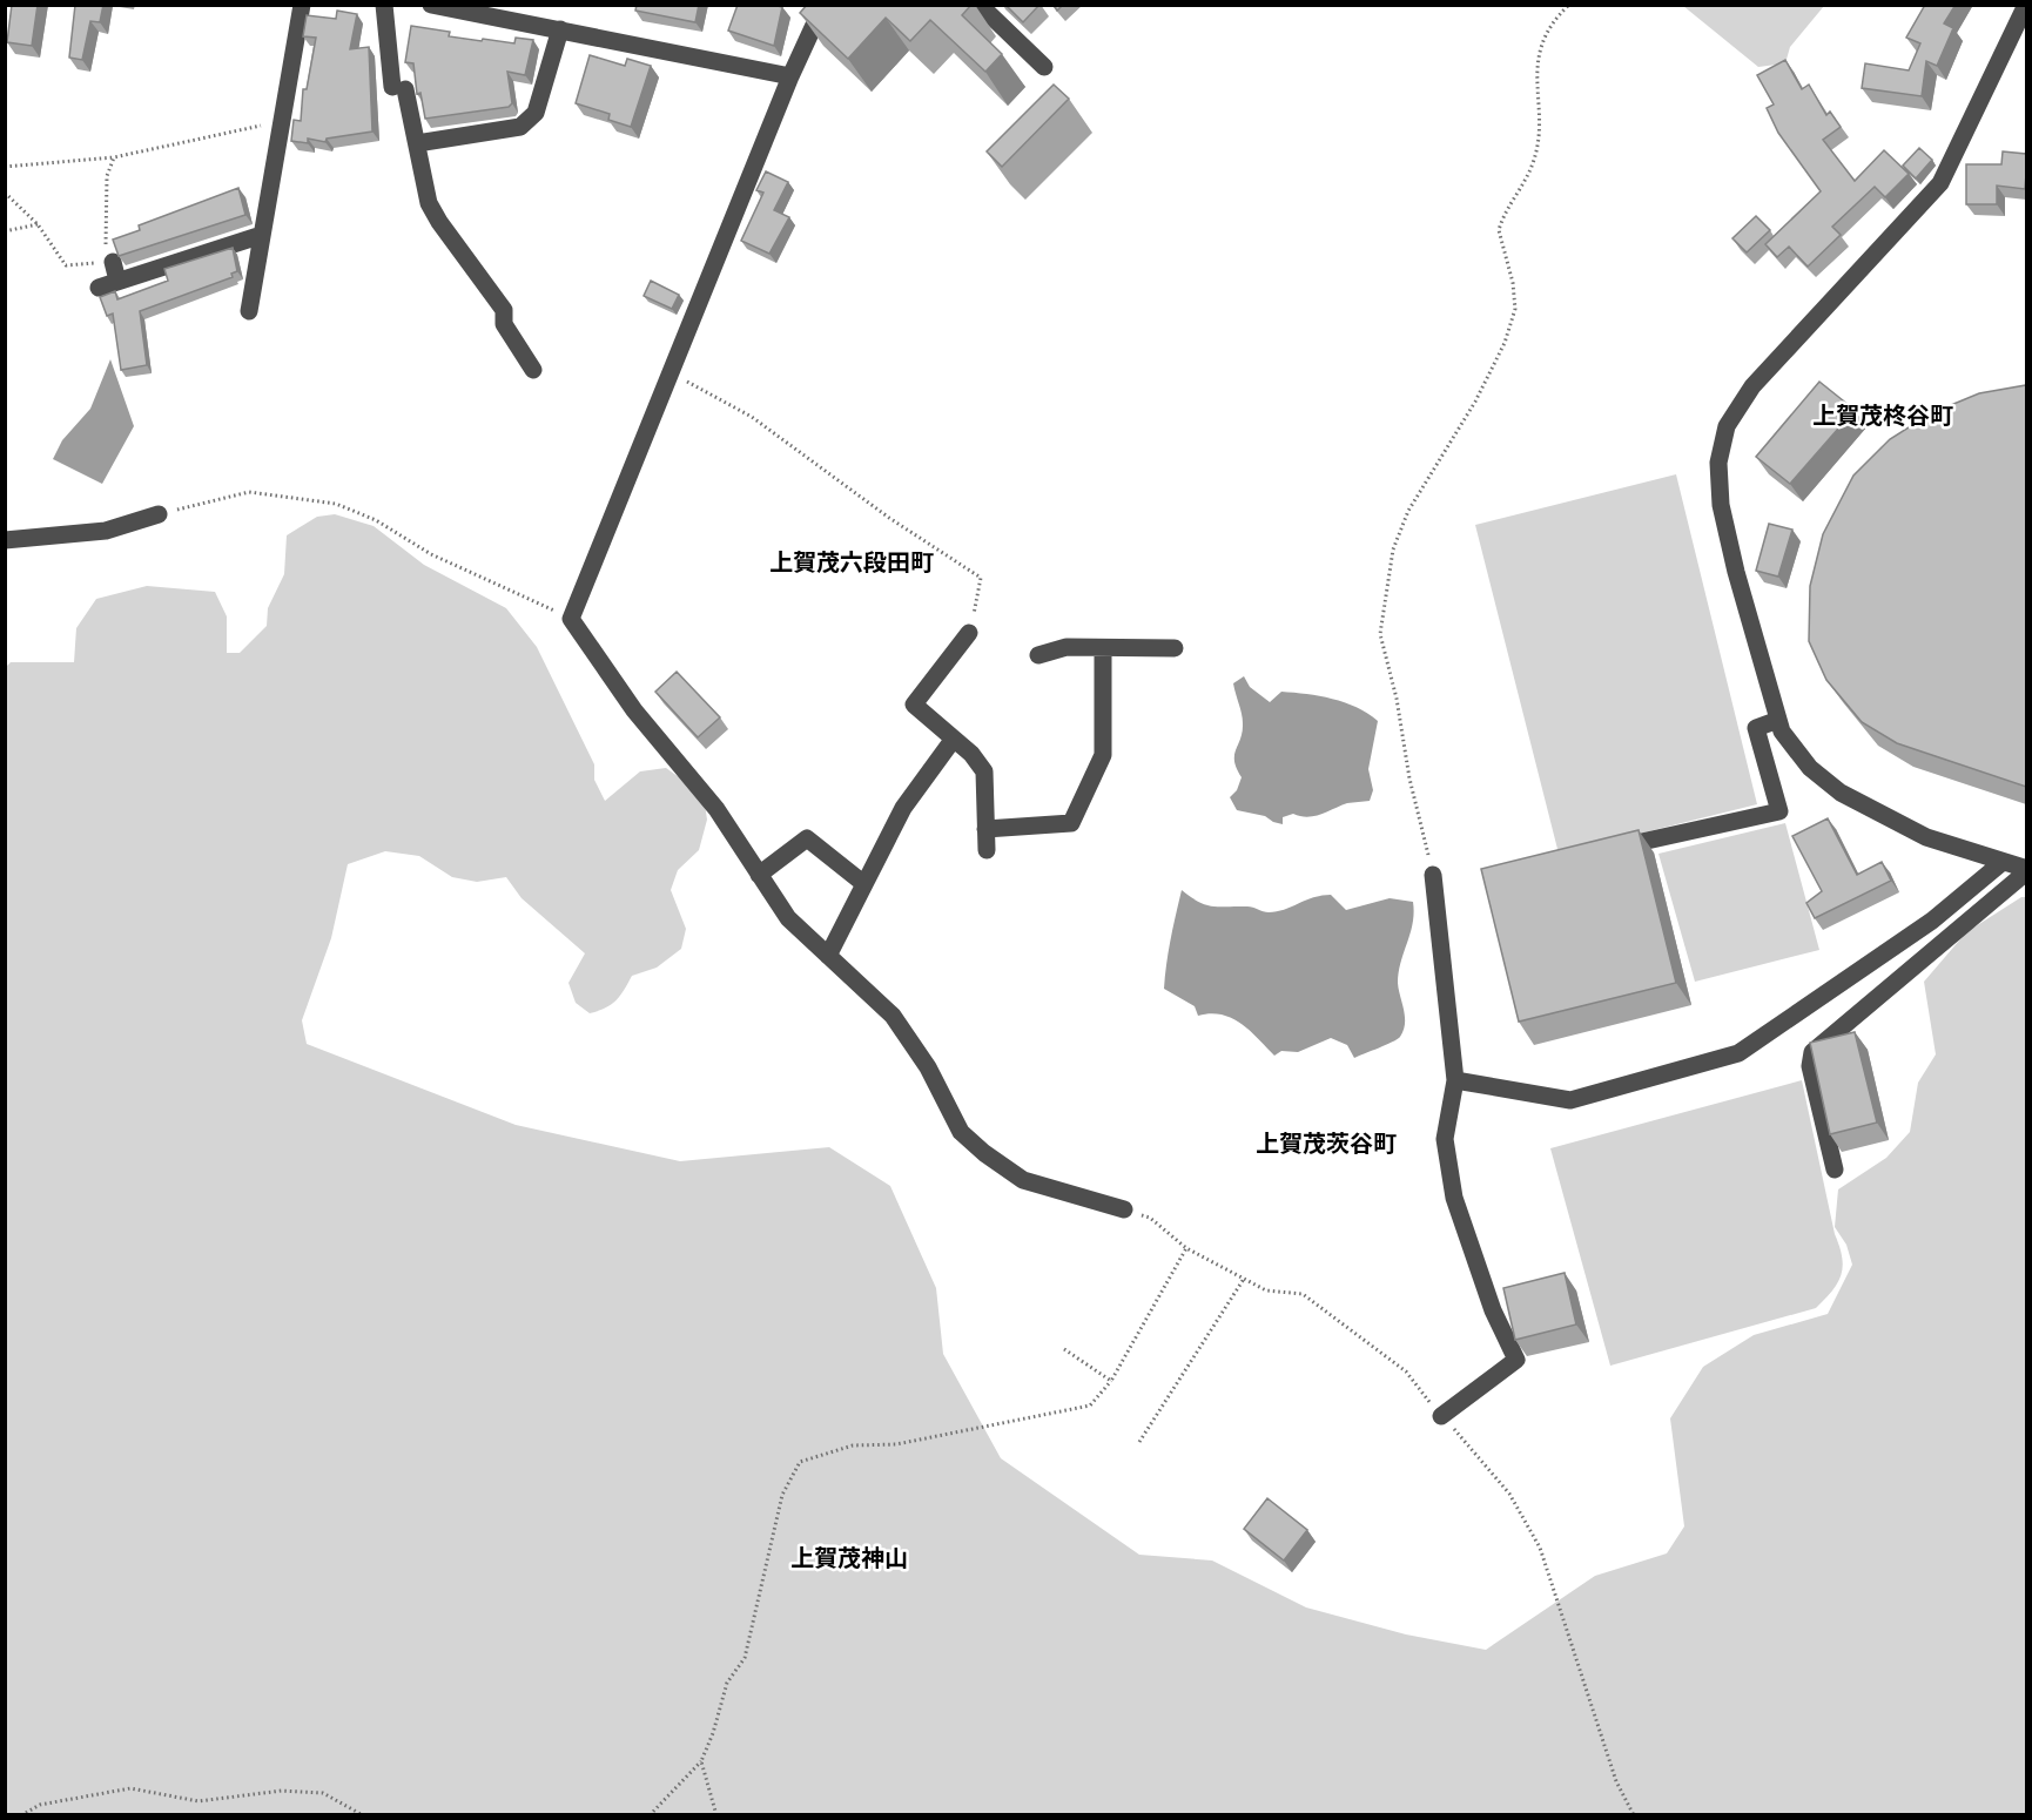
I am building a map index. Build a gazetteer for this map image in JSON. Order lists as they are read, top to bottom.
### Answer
{
  "districts": [
    "上賀茂柊谷町",
    "上賀茂六段田町",
    "上賀茂茨谷町",
    "上賀茂神山"
  ]
}
